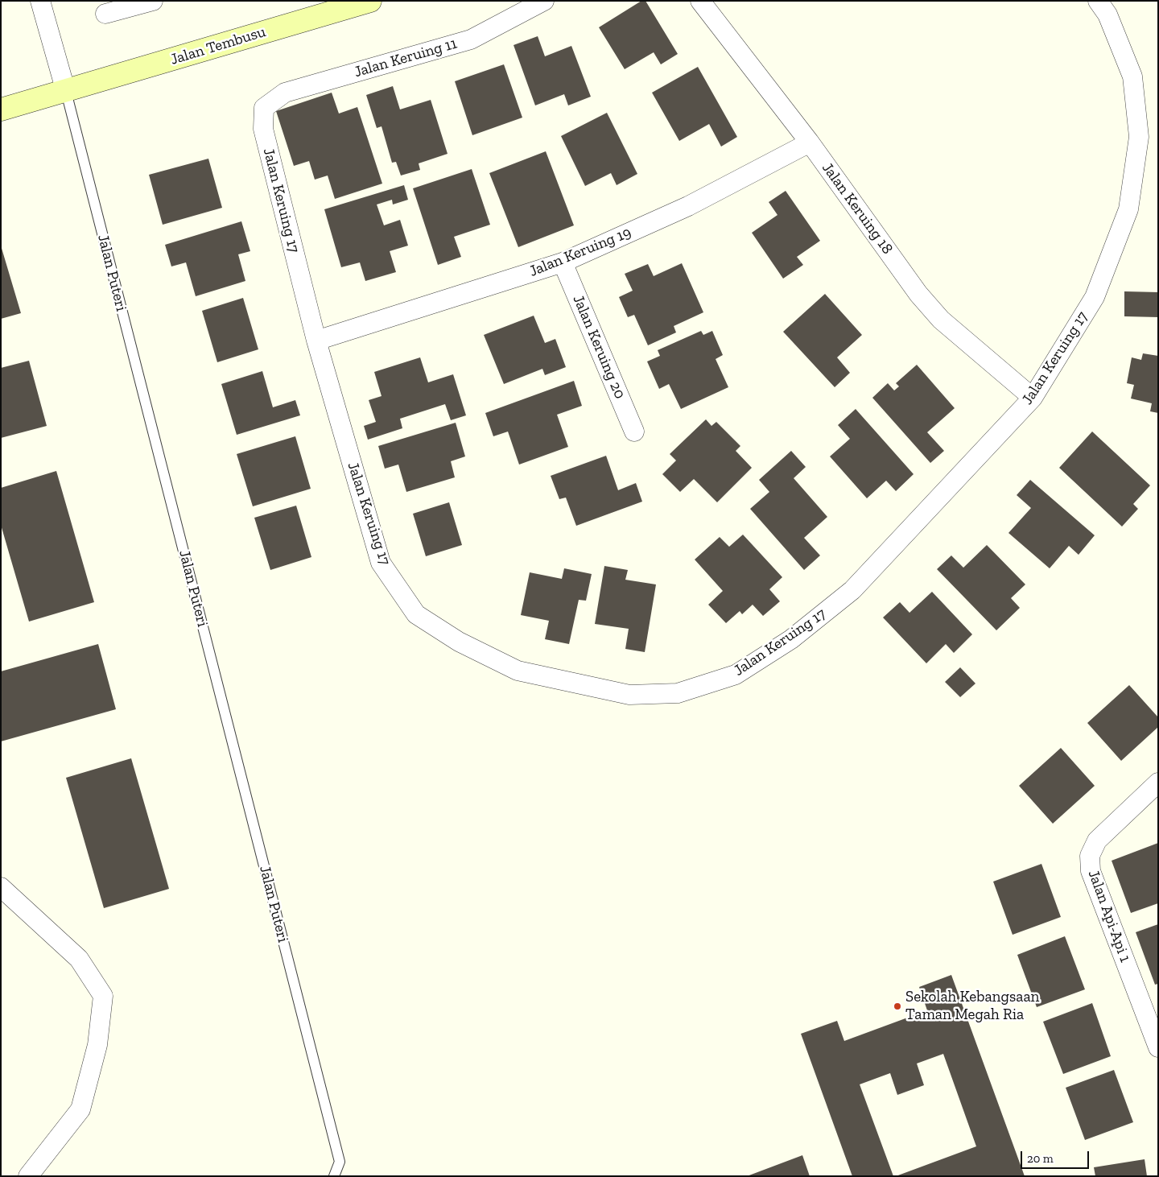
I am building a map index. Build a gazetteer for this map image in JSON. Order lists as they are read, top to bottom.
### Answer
{
  "streets": {
    "street": [
      "Jalan Tembusu",
      "Jalan Keruing 11",
      "Jalan Keruing 17",
      "Jalan Keruing 18",
      "Jalan Keruing 19",
      "Jalan Puteri",
      "Jalan Keruing 20",
      "Jalan Api-Api 1"
    ]
  },
  "crossings": [
    ["Jalan Tembusu", "Jalan Puteri"],
    ["Jalan Keruing 11", "Jalan Keruing 17"],
    ["Jalan Keruing 17", "Jalan Keruing 18"],
    ["Jalan Keruing 17", "Jalan Keruing 19"],
    ["Jalan Keruing 18", "Jalan Keruing 19"],
    ["Jalan Keruing 19", "Jalan Keruing 20"]
  ],
  "places": ["Sekolah Kebangsaan Taman Megah Ria"],
  "scale_bar": "20 m"
}
